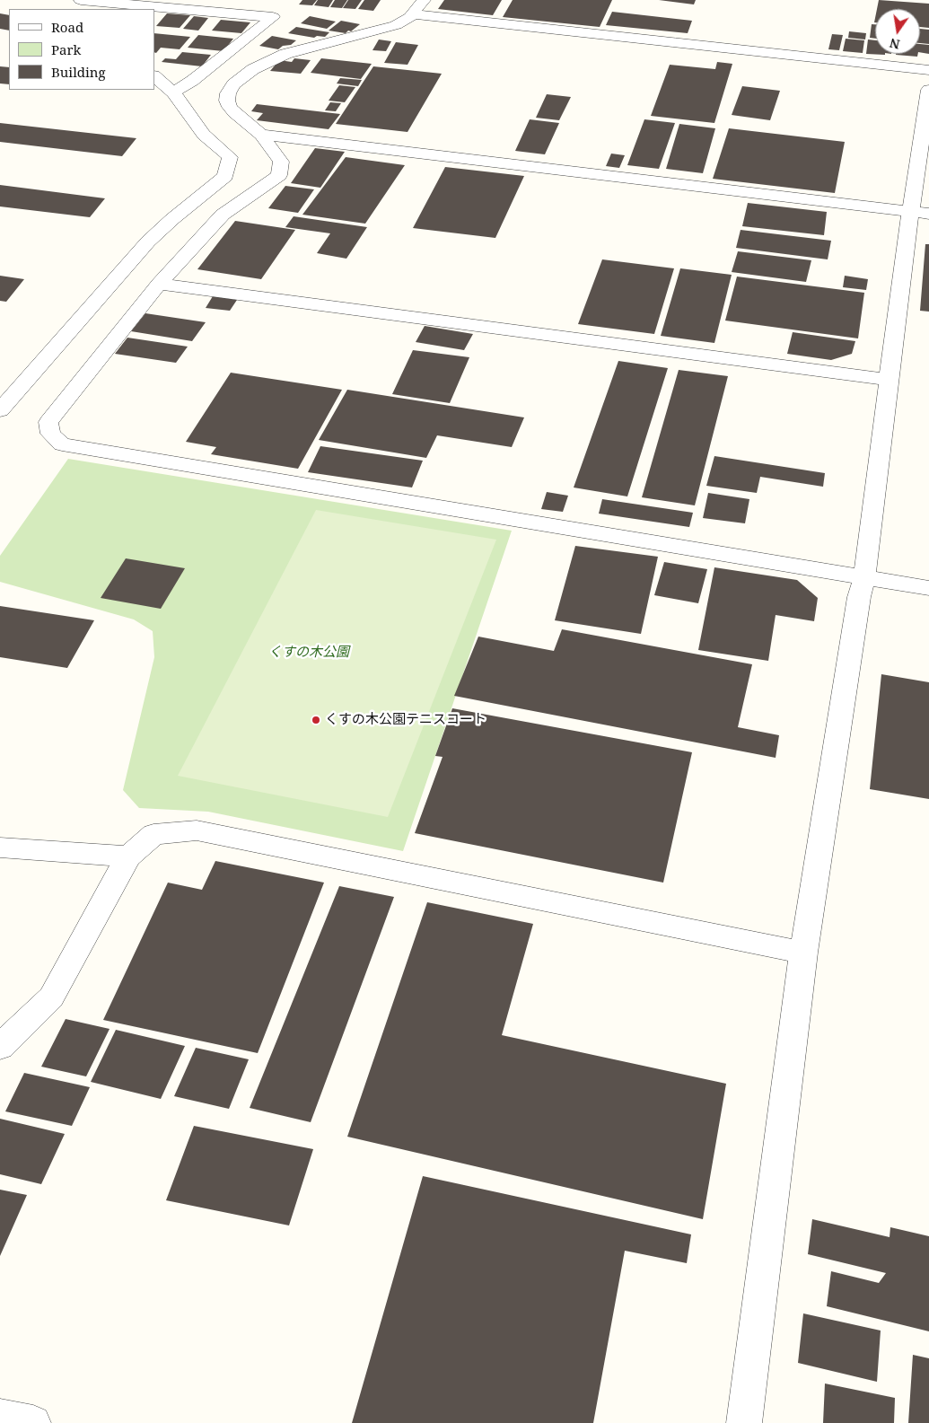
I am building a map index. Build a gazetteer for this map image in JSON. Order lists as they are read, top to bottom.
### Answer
{
  "parks": ["くすの木公園"],
  "places": ["くすの木公園テニスコート"],
  "legend": ["Road", "Park", "Building"],
  "north": "bottom"
}
